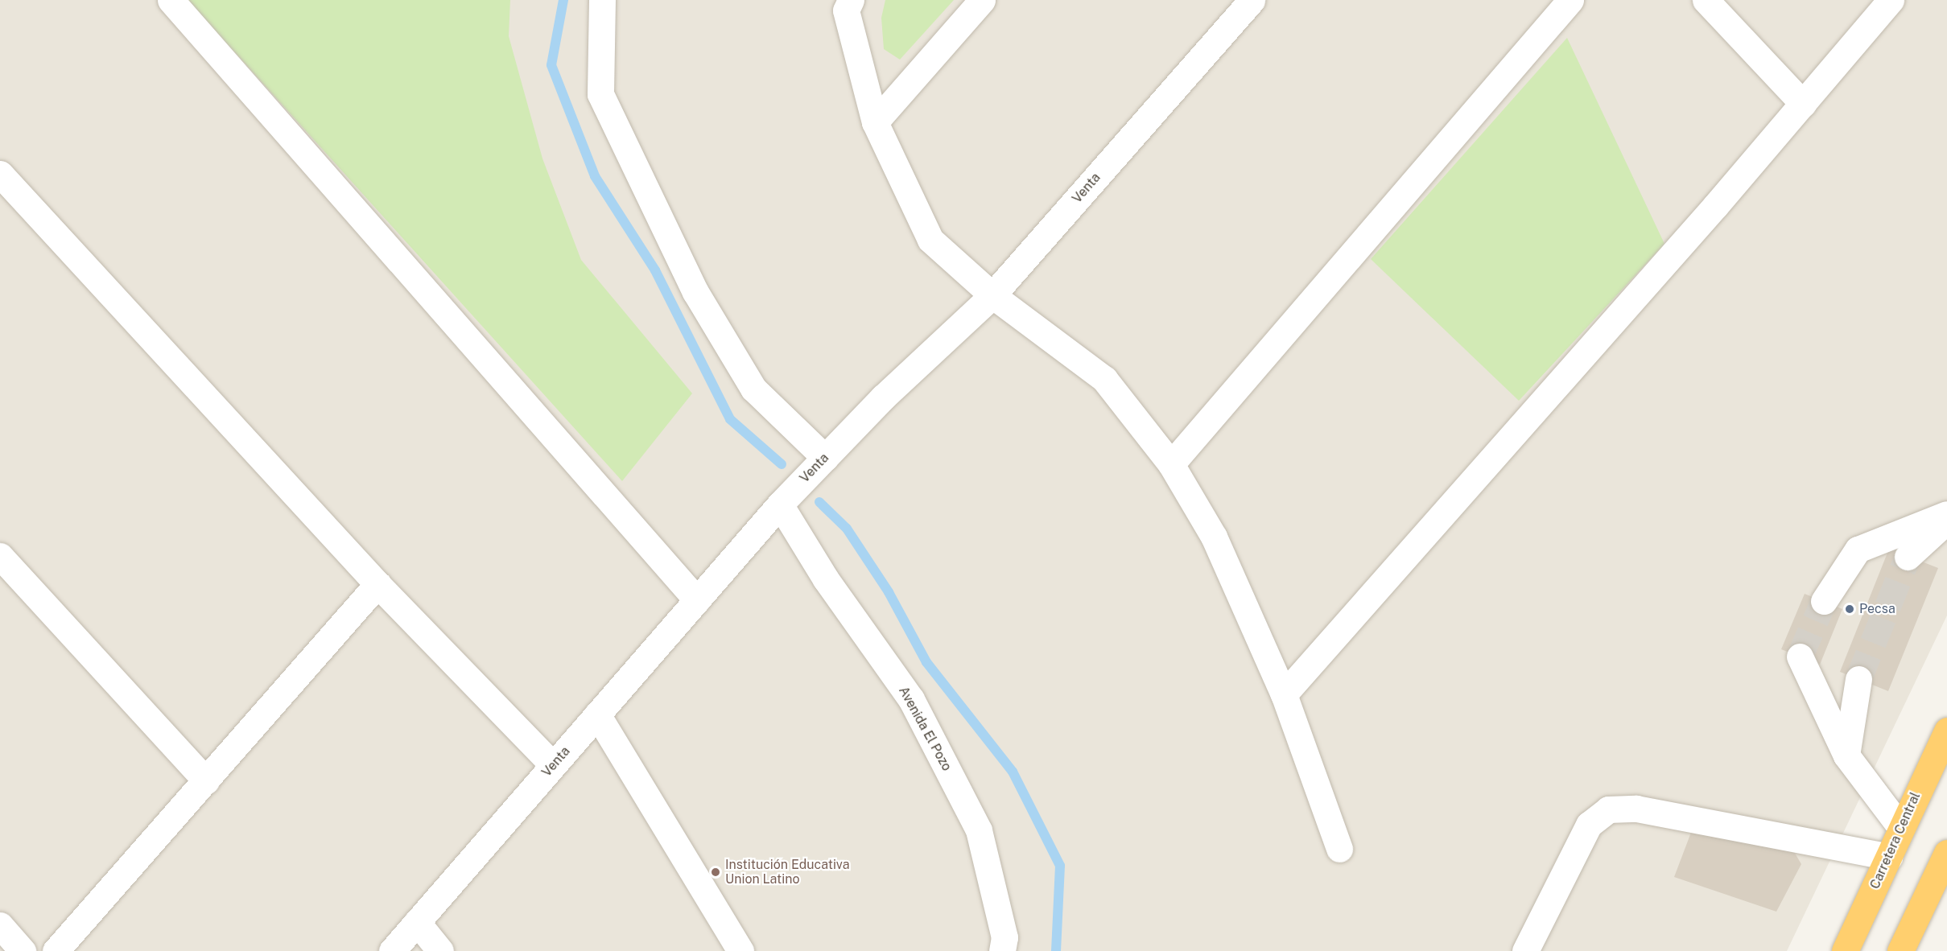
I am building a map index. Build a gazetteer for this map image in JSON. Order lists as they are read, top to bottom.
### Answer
{
  "streets": {
    "highway": ["Carretera Central"],
    "street": ["Venta", "Avenida El Pozo"]
  },
  "crossings": [
    ["Venta", "Avenida El Pozo"]
  ],
  "places": ["Pecsa", "Institución Educativa Union Latino"]
}
